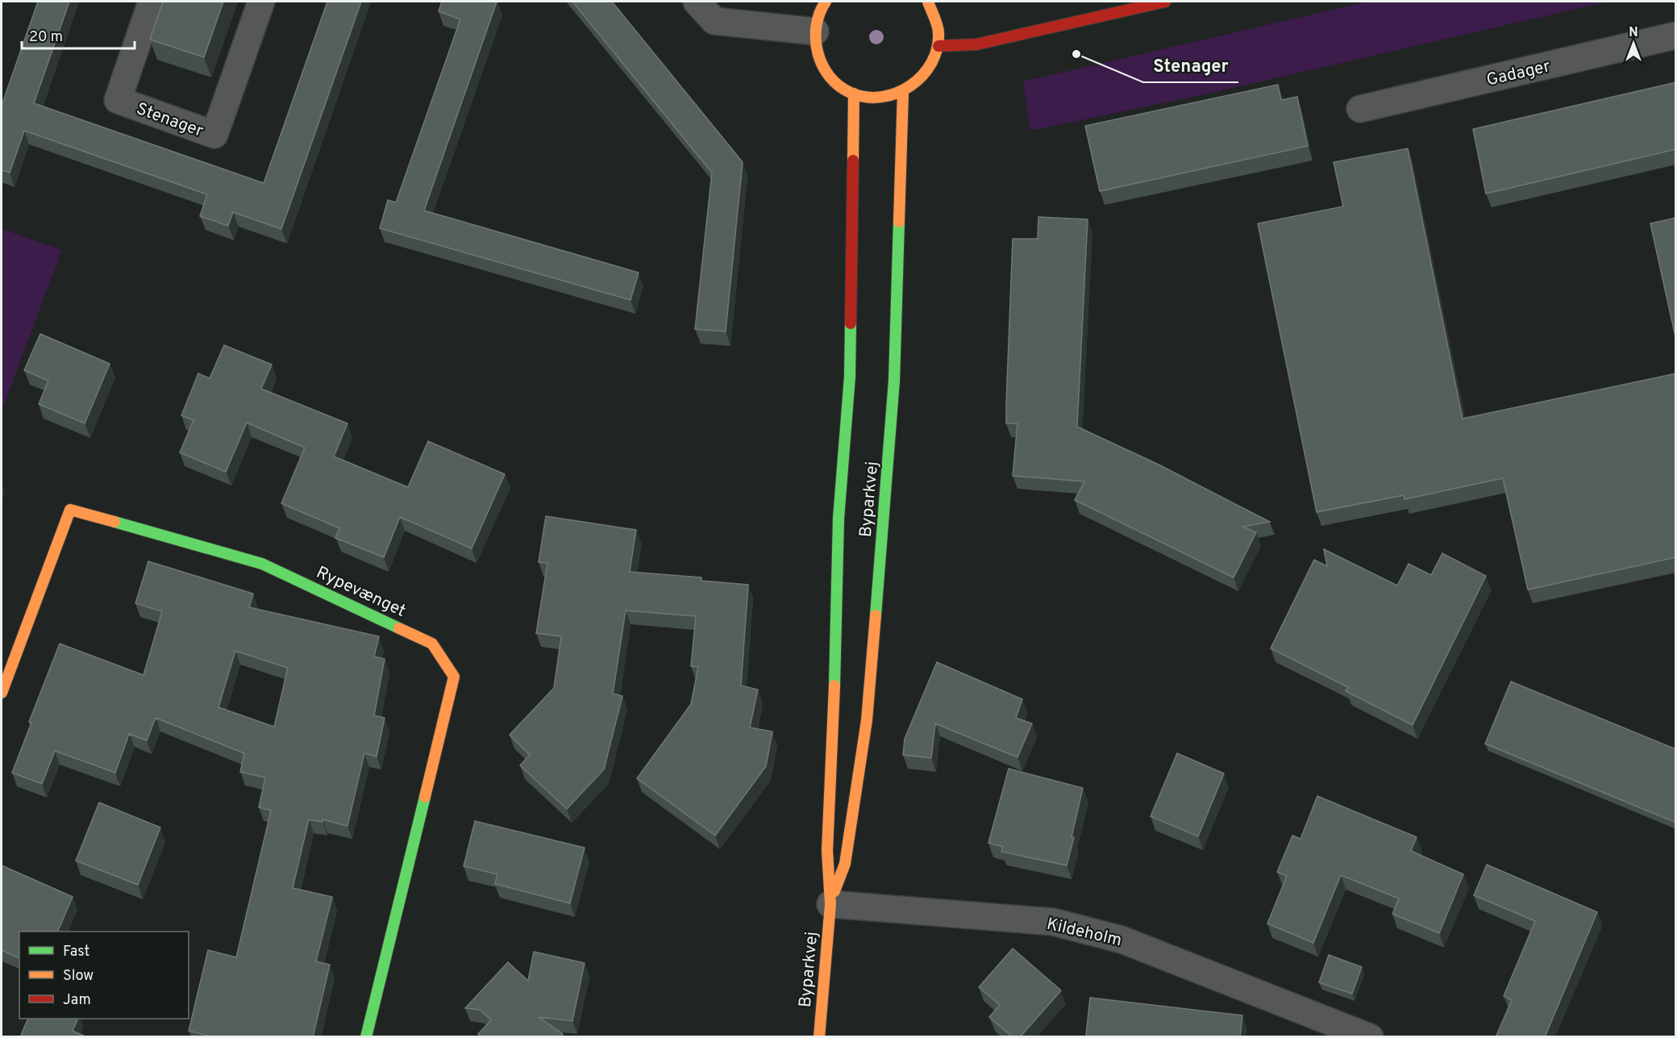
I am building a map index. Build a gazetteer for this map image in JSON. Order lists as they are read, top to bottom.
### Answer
{
  "streets": {
    "street": [
      "Gadager",
      "Stenager",
      "Byparkvej",
      "Rypevænget",
      "Kildeholm"
    ]
  },
  "crossings": [
    ["Byparkvej", "Kildeholm"]
  ],
  "places": ["Stenager"],
  "legend": ["Fast", "Slow", "Jam"],
  "scale_bar": "20 m",
  "north": "top"
}
